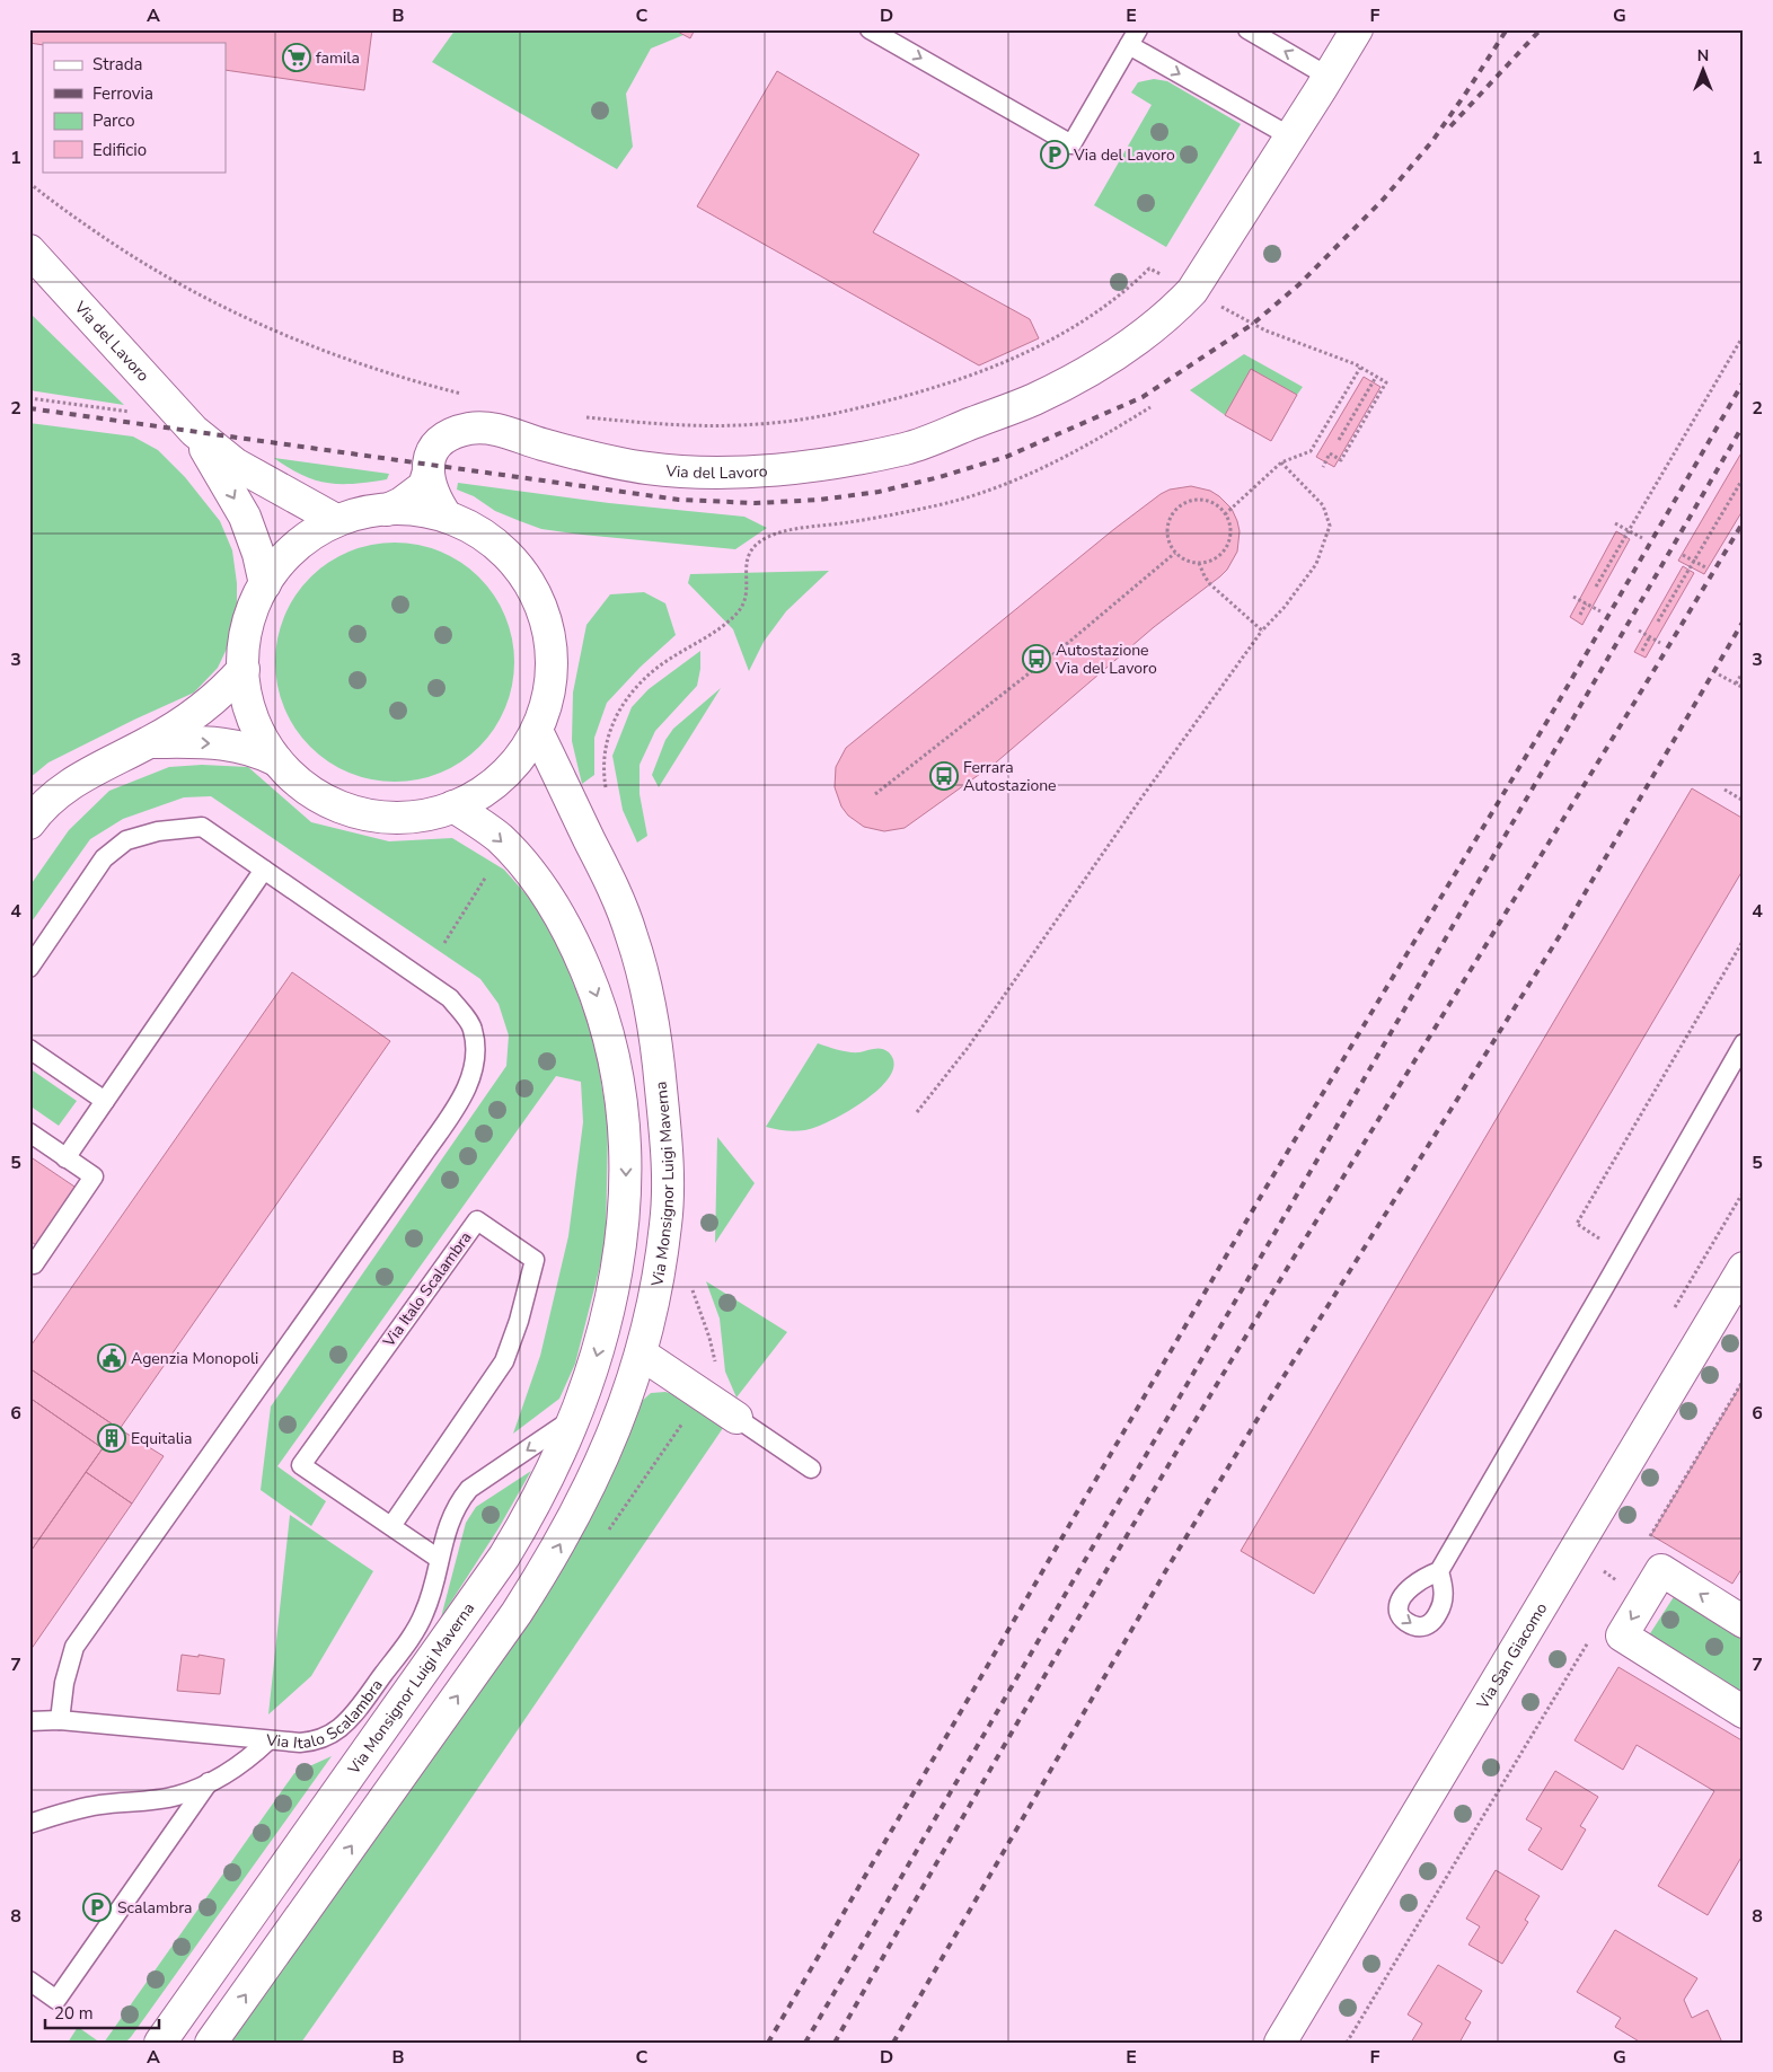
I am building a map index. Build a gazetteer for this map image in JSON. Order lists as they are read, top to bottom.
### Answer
{
  "streets": {
    "main road": ["Via del Lavoro", "Via Monsignor Luigi Maverna", "Via San Giacomo"],
    "lane": ["Via Italo Scalambra"]
  },
  "crossings": [
    ["Via del Lavoro", "Via Monsignor Luigi Maverna"],
    ["Via Monsignor Luigi Maverna", "Via Italo Scalambra"]
  ],
  "places": {
    "supermarket": ["famila"],
    "parking": ["Via del Lavoro", "Scalambra"],
    "bus stop": ["Autostazione Via del Lavoro", "Ferrara Autostazione"],
    "public building": ["Agenzia Monopoli"],
    "building": ["Equitalia"]
  },
  "legend": [
    "Strada",
    "Ferrovia",
    "Parco",
    "Edificio"
  ],
  "scale_bar": "20 m",
  "north": "top",
  "grid": {
    "columns": [
      "A",
      "B",
      "C",
      "D",
      "E",
      "F",
      "G"
    ],
    "rows": [
      "1",
      "2",
      "3",
      "4",
      "5",
      "6",
      "7",
      "8"
    ]
  }
}
